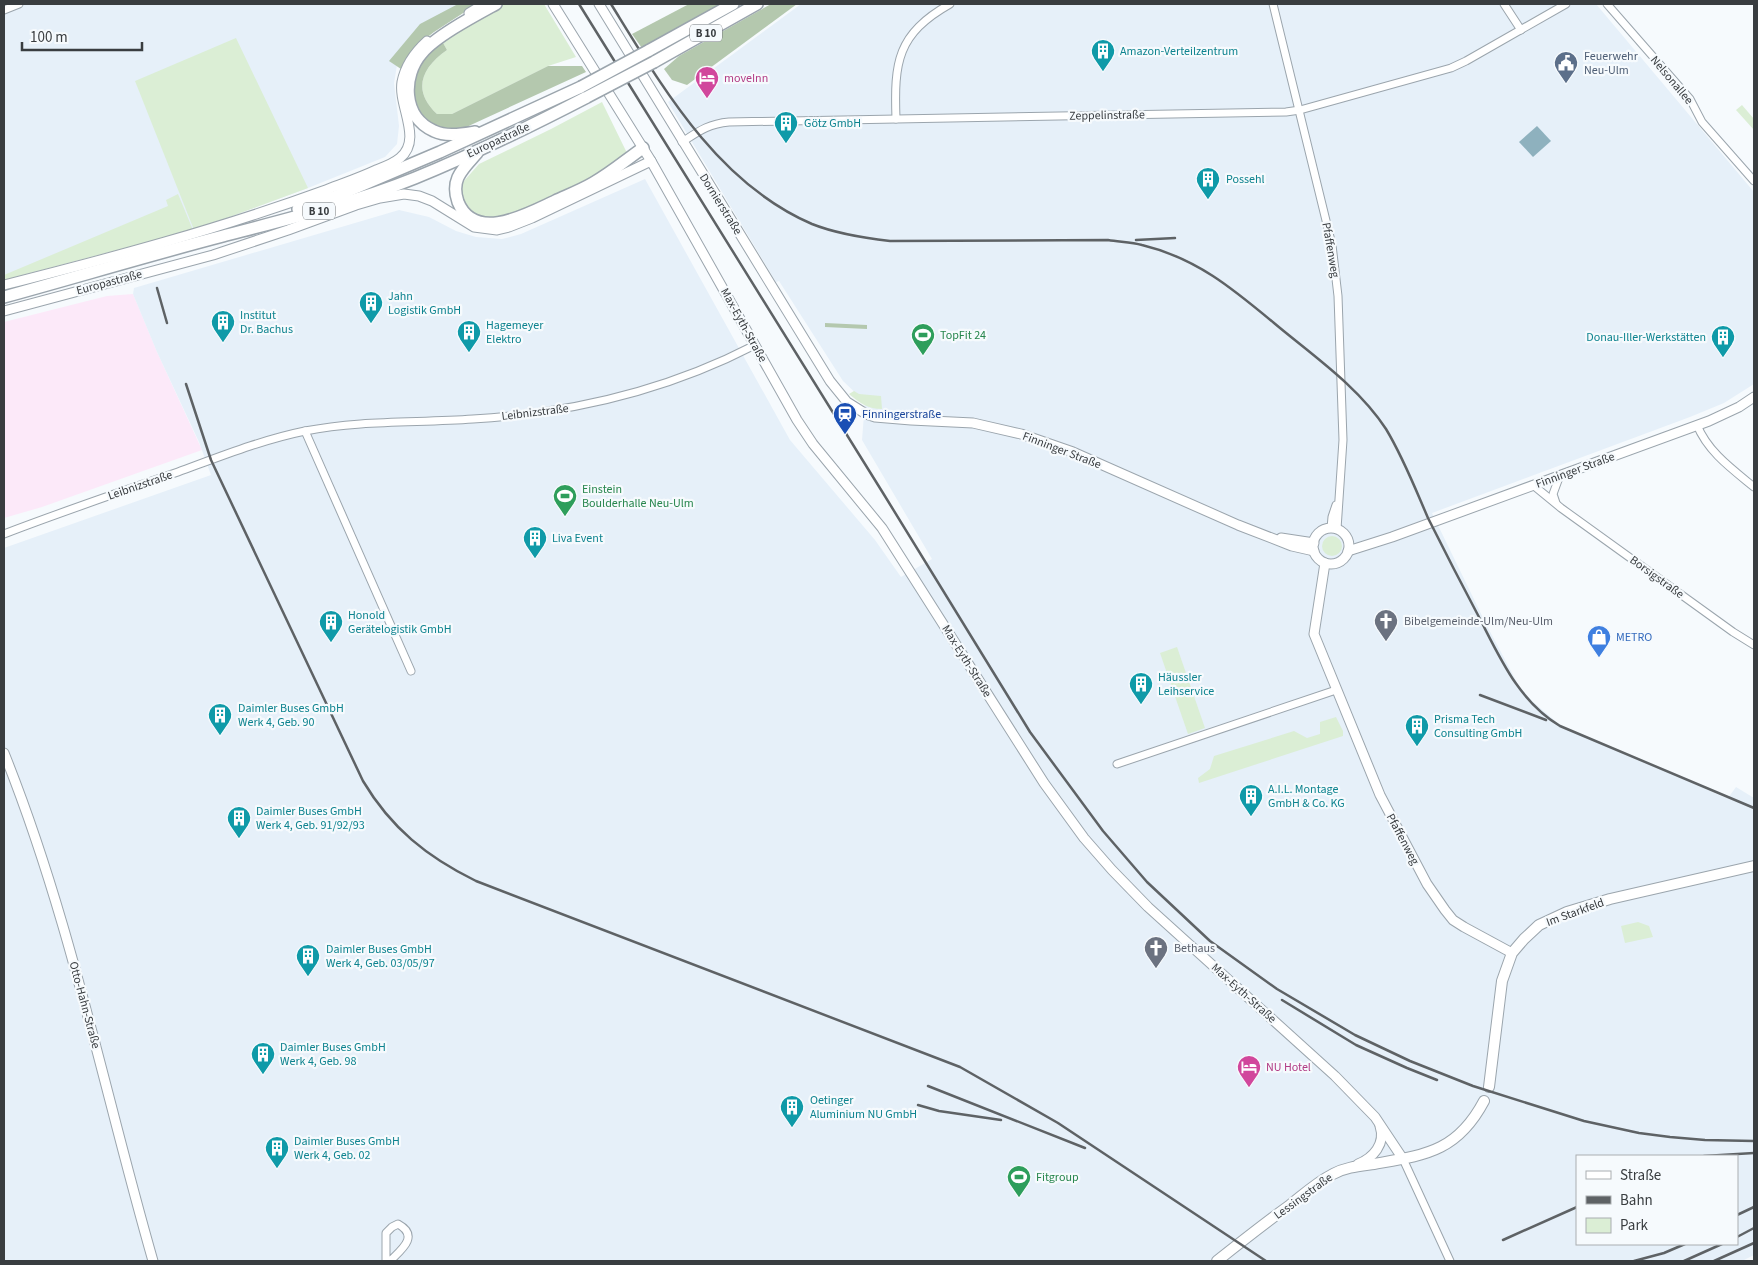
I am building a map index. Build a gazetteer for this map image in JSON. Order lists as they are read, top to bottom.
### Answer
{
  "streets": {
    "highway": ["B 10", "Europastraße"],
    "main road": ["Im Starkfeld", "Lessingstraße"],
    "street": [
      "Nelsonallee",
      "Zeppelinstraße",
      "Dornierstraße",
      "Pfaffenweg",
      "Max-Eyth-Straße",
      "Leibnizstraße",
      "Finninger Straße",
      "Borsigstraße",
      "Otto-Hahn-Straße"
    ]
  },
  "crossings": [
    ["B 10", "Europastraße"],
    ["Zeppelinstraße", "Dornierstraße"],
    ["Zeppelinstraße", "Pfaffenweg"],
    ["Europastraße", "Max-Eyth-Straße"],
    ["Dornierstraße", "Finninger Straße"],
    ["Pfaffenweg", "Finninger Straße"],
    ["Pfaffenweg", "Im Starkfeld"],
    ["Max-Eyth-Straße", "Leibnizstraße"],
    ["Max-Eyth-Straße", "Lessingstraße"],
    ["Finninger Straße", "Borsigstraße"]
  ],
  "places": {
    "building": [
      "Amazon-Verteilzentrum",
      "Götz GmbH",
      "Possehl",
      "Jahn Logistik GmbH",
      "Institut Dr. Bachus",
      "Hagemeyer Elektro",
      "Donau-Iller-Werkstätten",
      "Liva Event",
      "Honold Gerätelogistik GmbH",
      "Häussler Leihservice",
      "Daimler Buses GmbH Werk 4, Geb. 90",
      "Prisma Tech Consulting GmbH",
      "A.I.L. Montage GmbH & Co. KG",
      "Daimler Buses GmbH Werk 4, Geb. 91/92/93",
      "Daimler Buses GmbH Werk 4, Geb. 03/05/97",
      "Daimler Buses GmbH Werk 4, Geb. 98",
      "Oetinger Aluminium NU GmbH",
      "Daimler Buses GmbH Werk 4, Geb. 02"
    ],
    "public building": ["Feuerwehr Neu-Ulm"],
    "hotel": ["moveInn", "NU Hotel"],
    "sports": ["TopFit 24", "Einstein Boulderhalle Neu-Ulm", "Fitgroup"],
    "station": ["Finningerstraße"],
    "church": ["Bibelgemeinde-Ulm/Neu-Ulm", "Bethaus"],
    "shop": ["METRO"]
  },
  "legend": ["Straße", "Bahn", "Park"],
  "scale_bar": "100 m"
}
